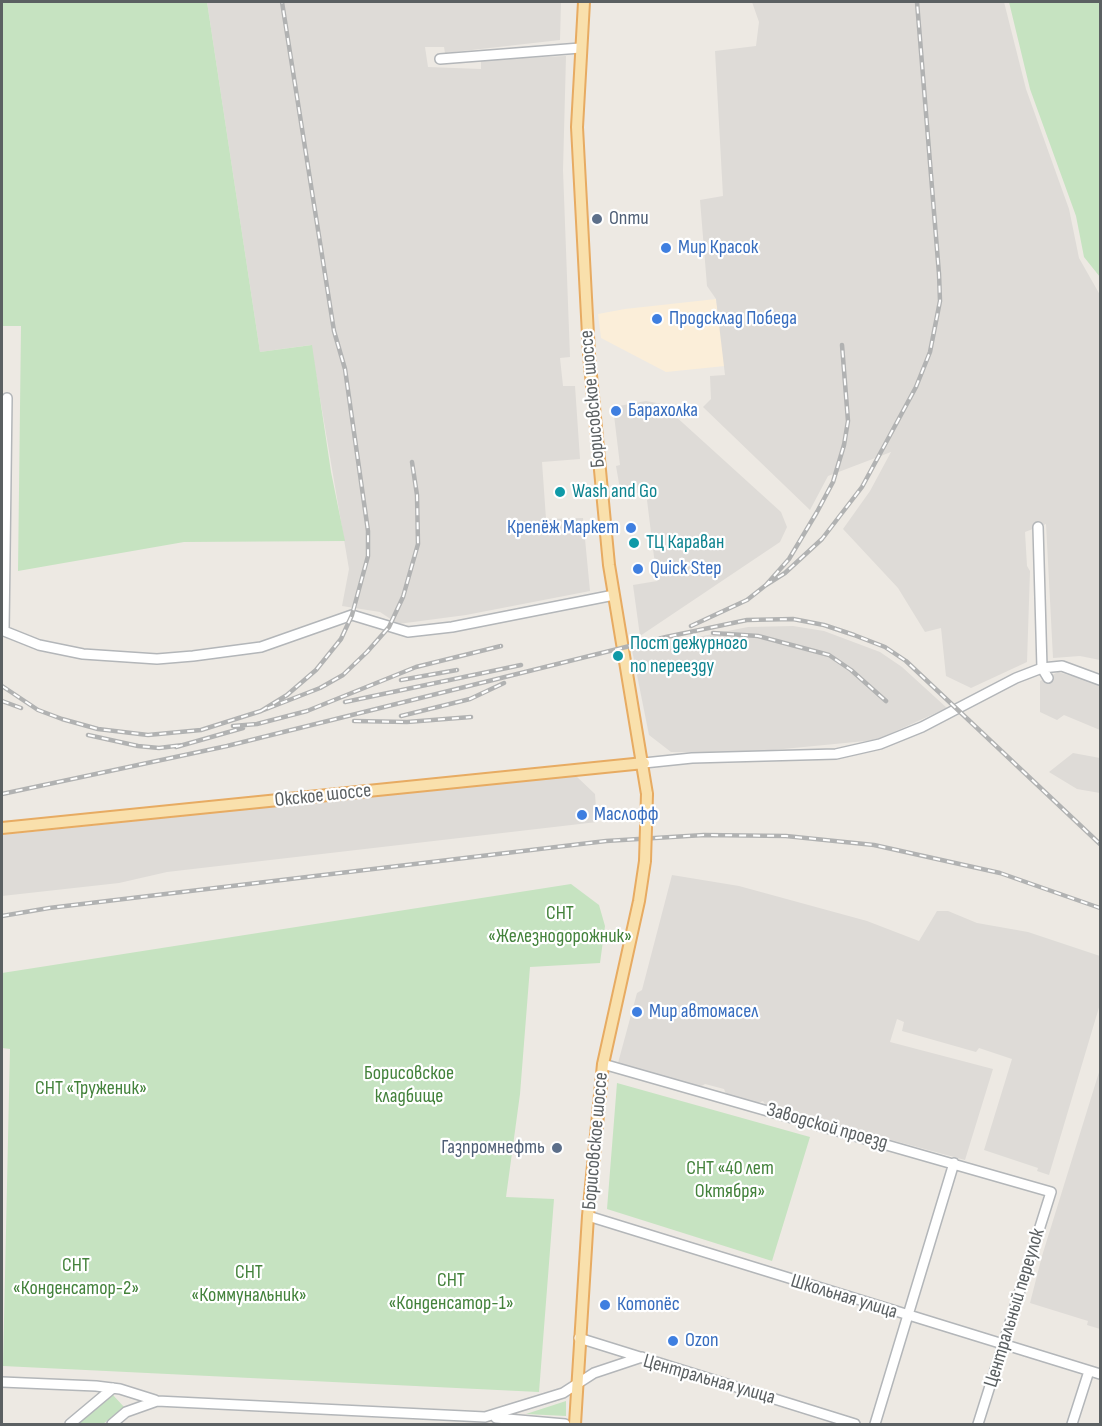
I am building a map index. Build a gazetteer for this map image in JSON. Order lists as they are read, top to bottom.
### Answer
{
  "streets": {
    "main road": ["Борисовское шоссе", "Окское шоссе"],
    "street": [
      "Заводской проезд",
      "Школьная улица",
      "Центральный переулок",
      "Центральная улица"
    ]
  },
  "crossings": [
    ["Борисовское шоссе", "Окское шоссе"],
    ["Борисовское шоссе", "Заводской проезд"],
    ["Борисовское шоссе", "Школьная улица"],
    ["Борисовское шоссе", "Центральная улица"],
    ["Заводской проезд", "Центральный переулок"],
    ["Школьная улица", "Центральный переулок"]
  ],
  "parks": [
    "СНТ «Железнодорожник»",
    "Борисовское кладбище",
    "СНТ «Труженик»",
    "СНТ «40 лет Октября»",
    "СНТ «Конденсатор-2»",
    "СНТ «Коммунальник»",
    "СНТ «Конденсатор-1»"
  ],
  "places": [
    "Опти",
    "Мир Красок",
    "Продсклад Победа",
    "Барахолка",
    "Wash and Go",
    "Крепёж Маркет",
    "ТЦ Караван",
    "Quick Step",
    "Пост дежурного по переезду",
    "Маслофф",
    "Мир автомасел",
    "Газпромнефть",
    "Котопёс",
    "Ozon"
  ]
}
